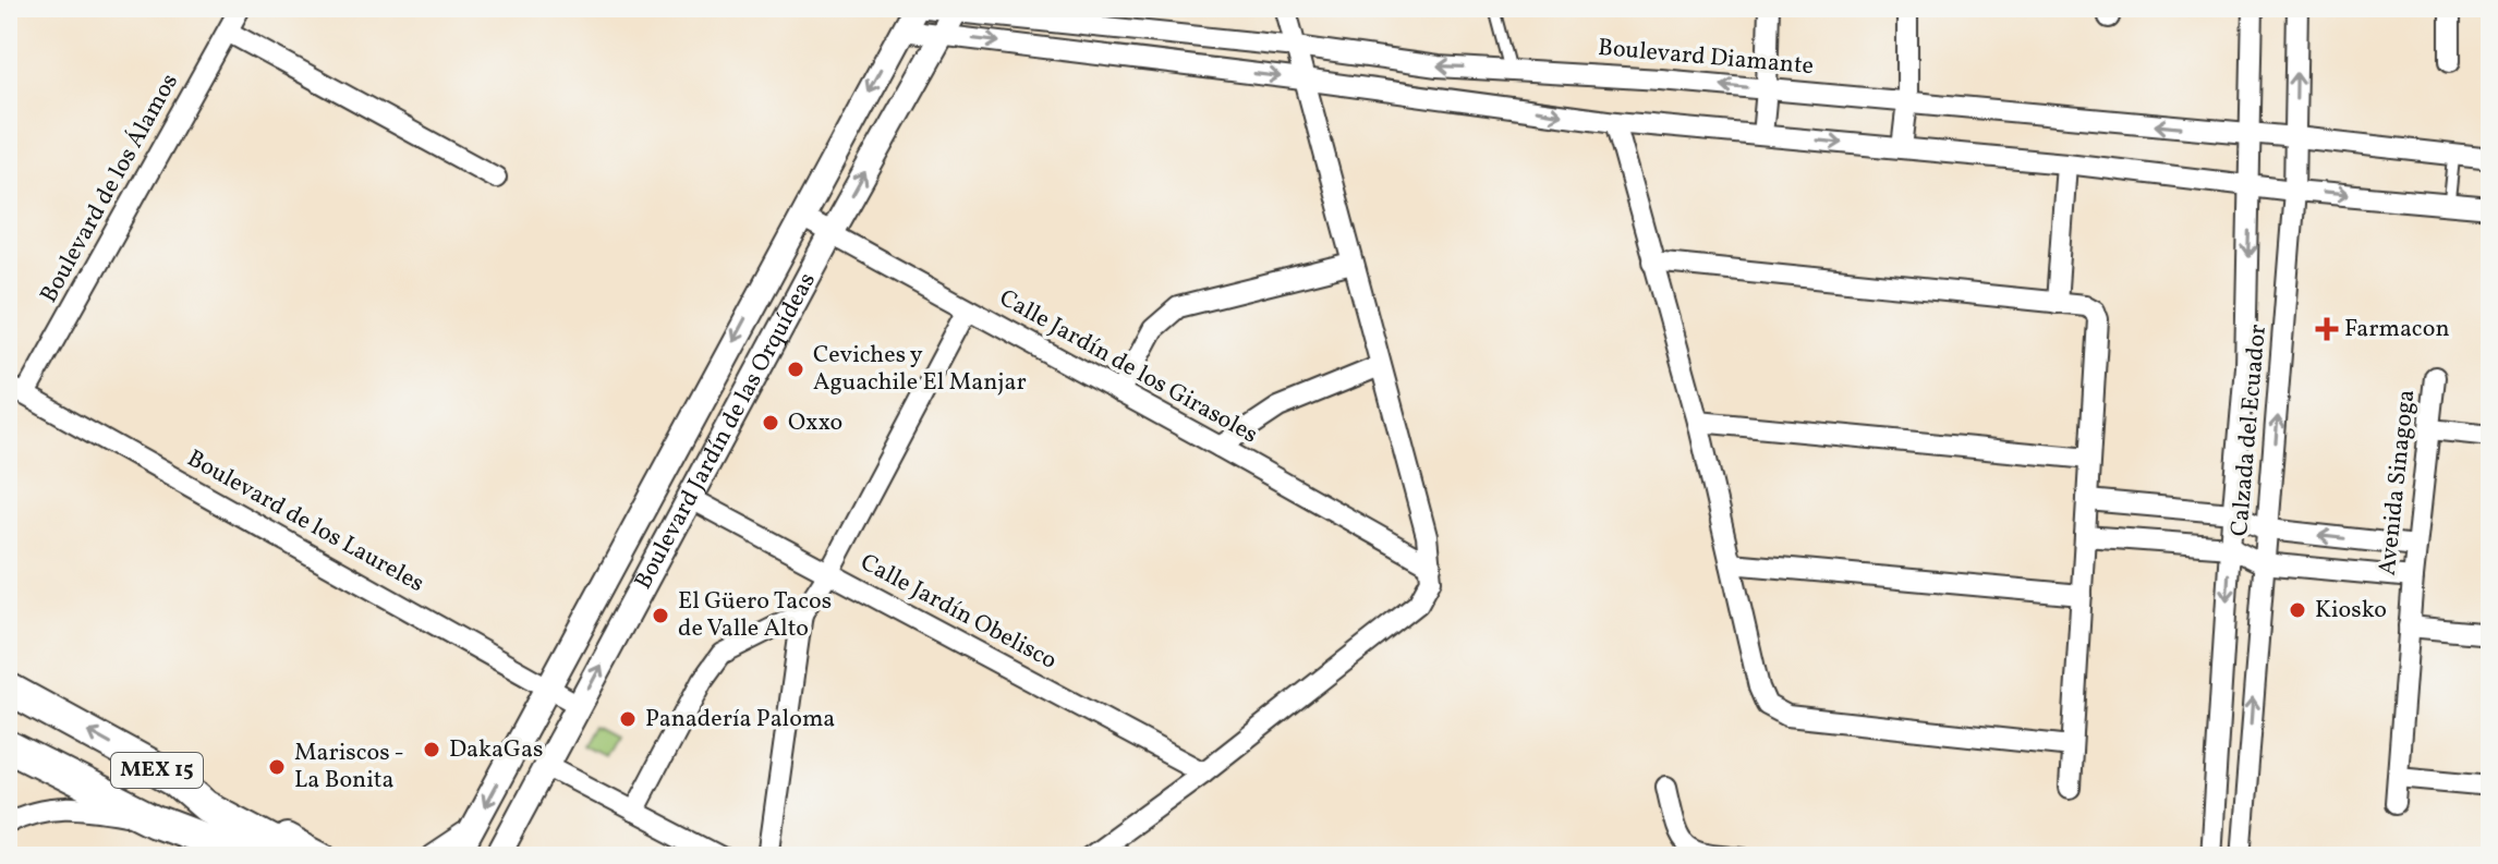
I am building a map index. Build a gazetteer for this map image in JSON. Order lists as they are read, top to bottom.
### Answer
{
  "streets": {
    "main road": ["MEX 15"],
    "street": [
      "Boulevard Diamante",
      "Boulevard de los Álamos",
      "Calle Jardín de los Girasoles",
      "Calzada del Ecuador",
      "Boulevard Jardín de las Orquídeas",
      "Avenida Sinagoga",
      "Boulevard de los Laureles",
      "Calle Jardín Obelisco"
    ]
  },
  "crossings": [
    ["Boulevard Diamante", "Calzada del Ecuador"],
    ["Boulevard Diamante", "Boulevard Jardín de las Orquídeas"],
    ["Boulevard de los Álamos", "Boulevard de los Laureles"],
    ["Calle Jardín de los Girasoles", "Boulevard Jardín de las Orquídeas"],
    ["Boulevard Jardín de las Orquídeas", "Boulevard de los Laureles"],
    ["Boulevard Jardín de las Orquídeas", "Calle Jardín Obelisco"]
  ],
  "places": {
    "health": ["Farmacon"],
    "other": [
      "Ceviches y Aguachile El Manjar",
      "Oxxo",
      "Kiosko",
      "El Güero Tacos de Valle Alto",
      "Panadería Paloma",
      "DakaGas",
      "Mariscos - La Bonita"
    ]
  }
}
